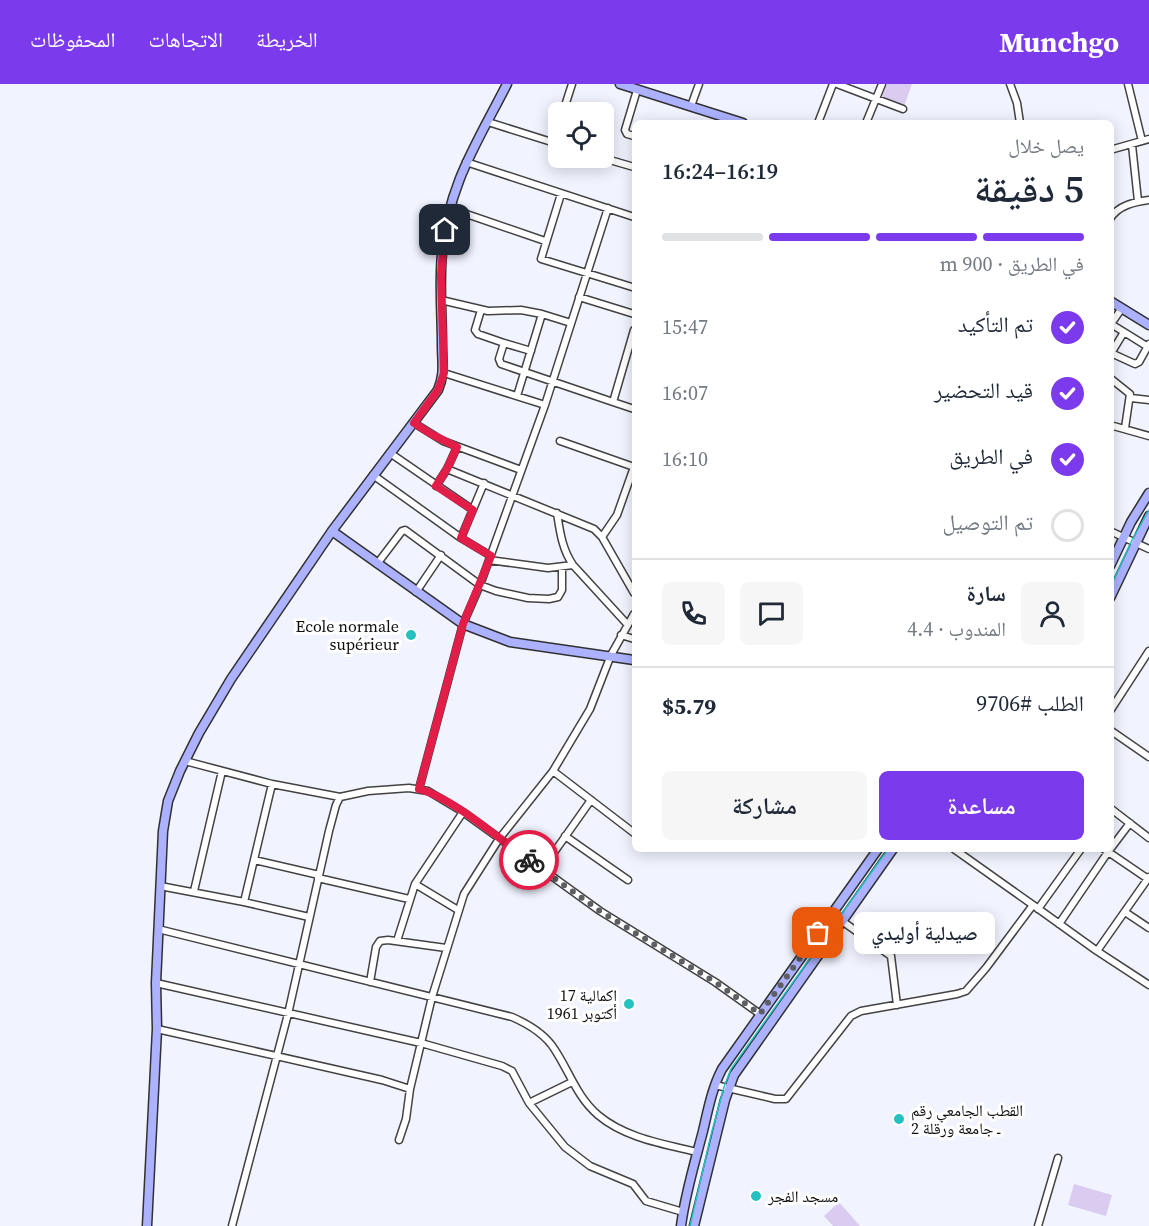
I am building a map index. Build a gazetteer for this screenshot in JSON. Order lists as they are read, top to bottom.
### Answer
{
  "places": [
    "Ecole normale supérieur",
    "صيدلية أوليدي",
    "إكمالية 17 أكتوبر 1961",
    "القطب الجامعي رقم 2 ـ جامعة ورقلة",
    "مسجد الفجر"
  ],
  "page": {
    "header": "Munchgo",
    "nav": ["الخريطة", "الاتجاهات", "المحفوظات"],
    "heading": ["5 دقيقة", "يصل خلال", "16:19–16:24"],
    "panel": [
      "سارة",
      "المندوب · 4.4",
      "الطلب #9706",
      "$5.79"
    ],
    "bar": "في الطريق · 900 m",
    "list": [
      ["تم التأكيد", "15:47"],
      ["قيد التحضير", "16:07"],
      ["في الطريق", "16:10"],
      "تم التوصيل"
    ],
    "buttons": ["مساعدة", "مشاركة"],
    "bubble": "صيدلية أوليدي"
  }
}
